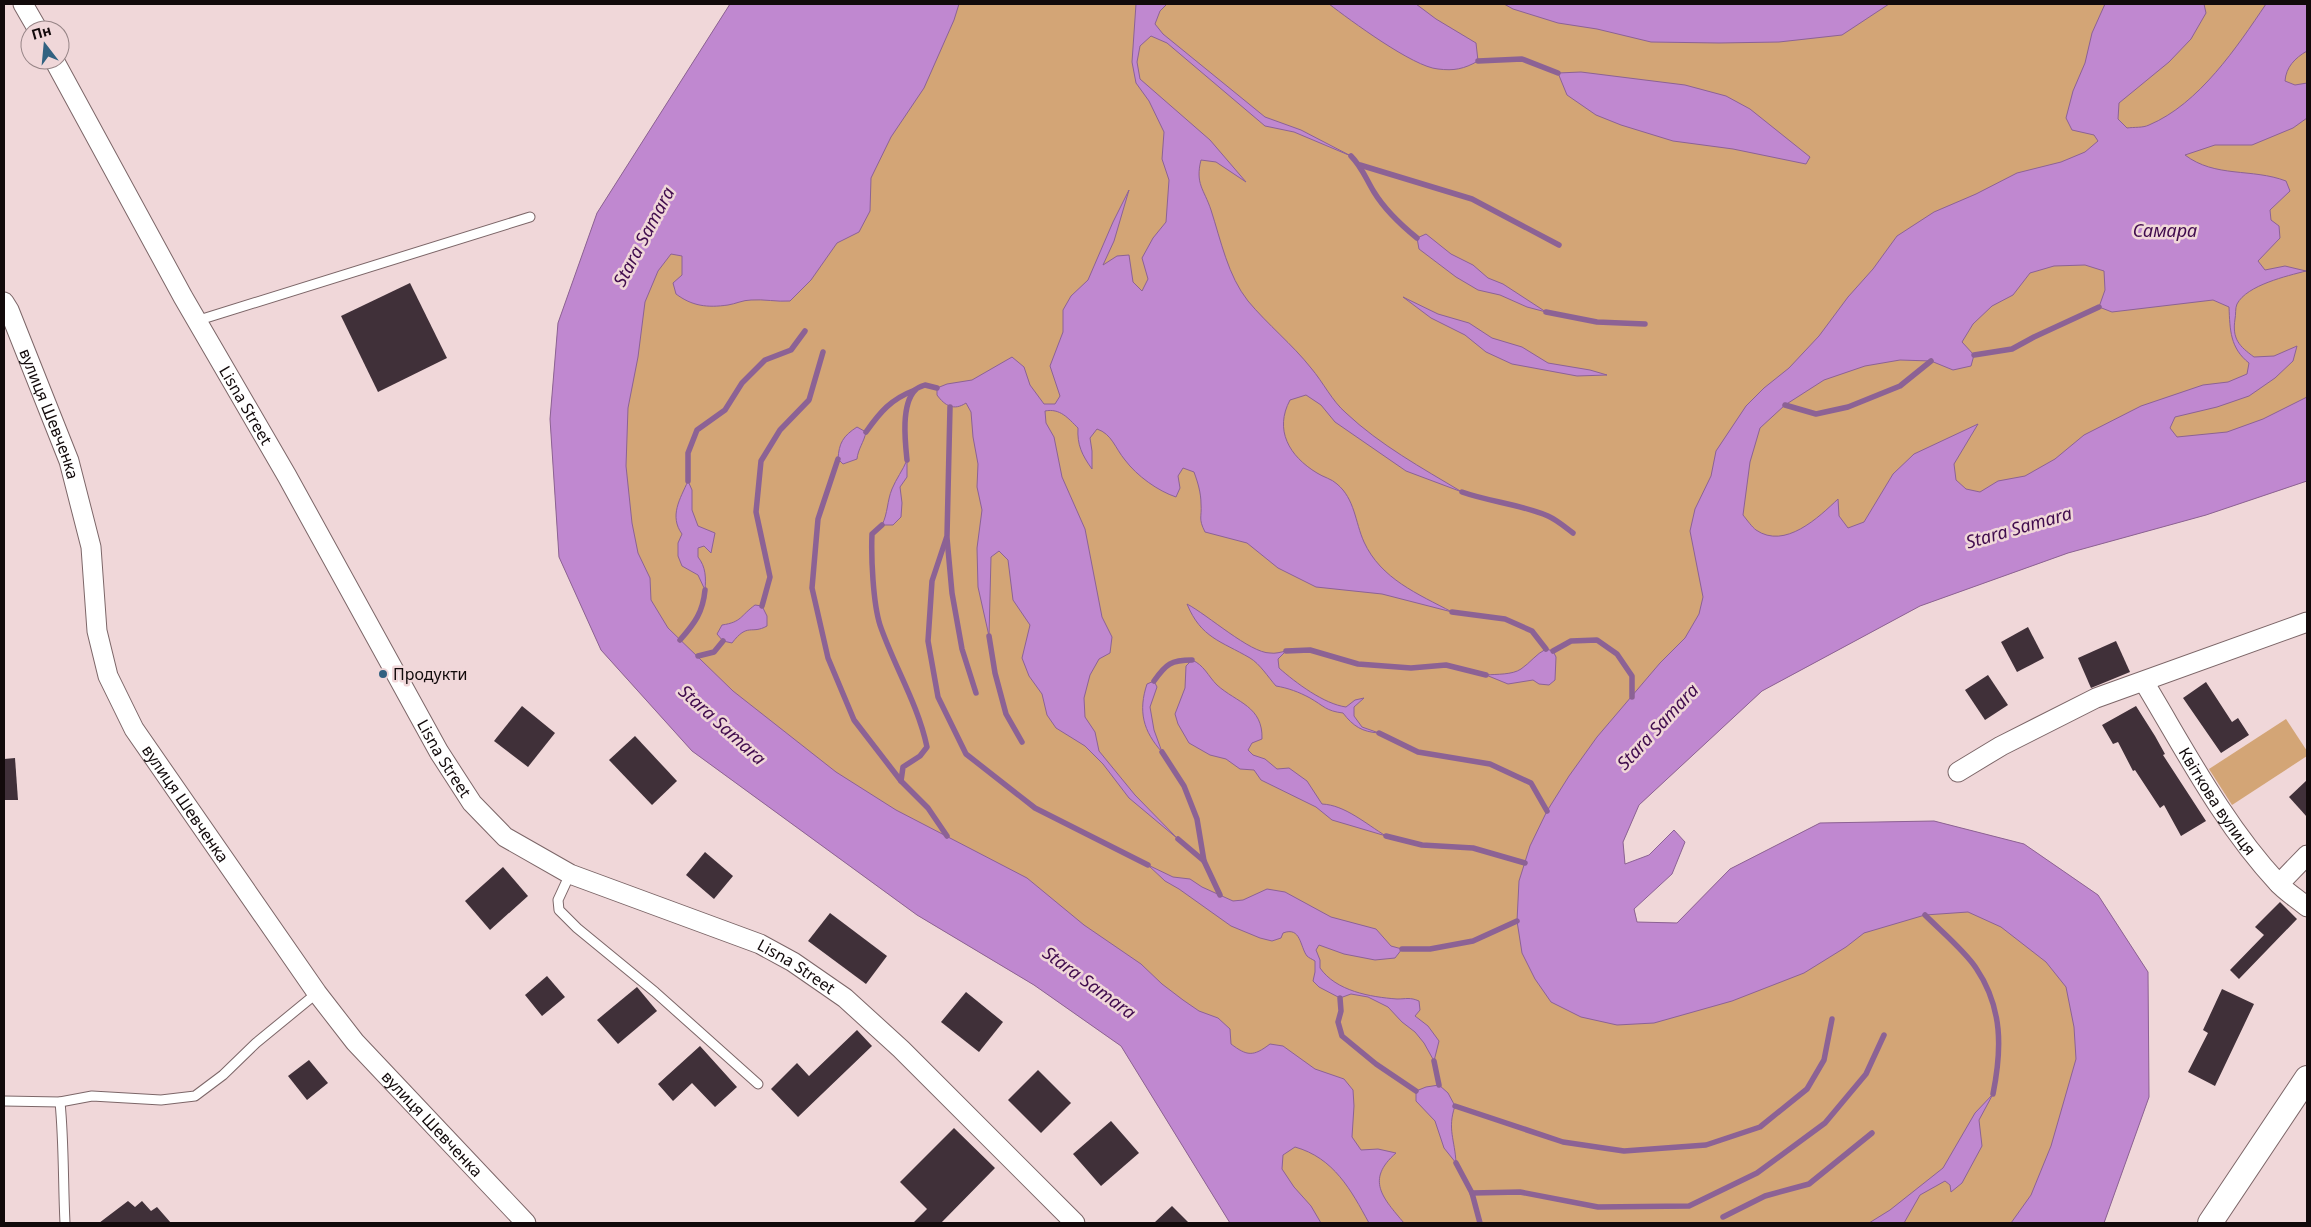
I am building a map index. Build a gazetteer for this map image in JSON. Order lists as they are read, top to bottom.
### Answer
{
  "streets": {
    "street": ["Lisna Street", "вулиця Шевченка", "Квіткова вулиця"]
  },
  "water": ["Самара", "Stara Samara"],
  "places": ["Продукти"],
  "north": "top"
}
